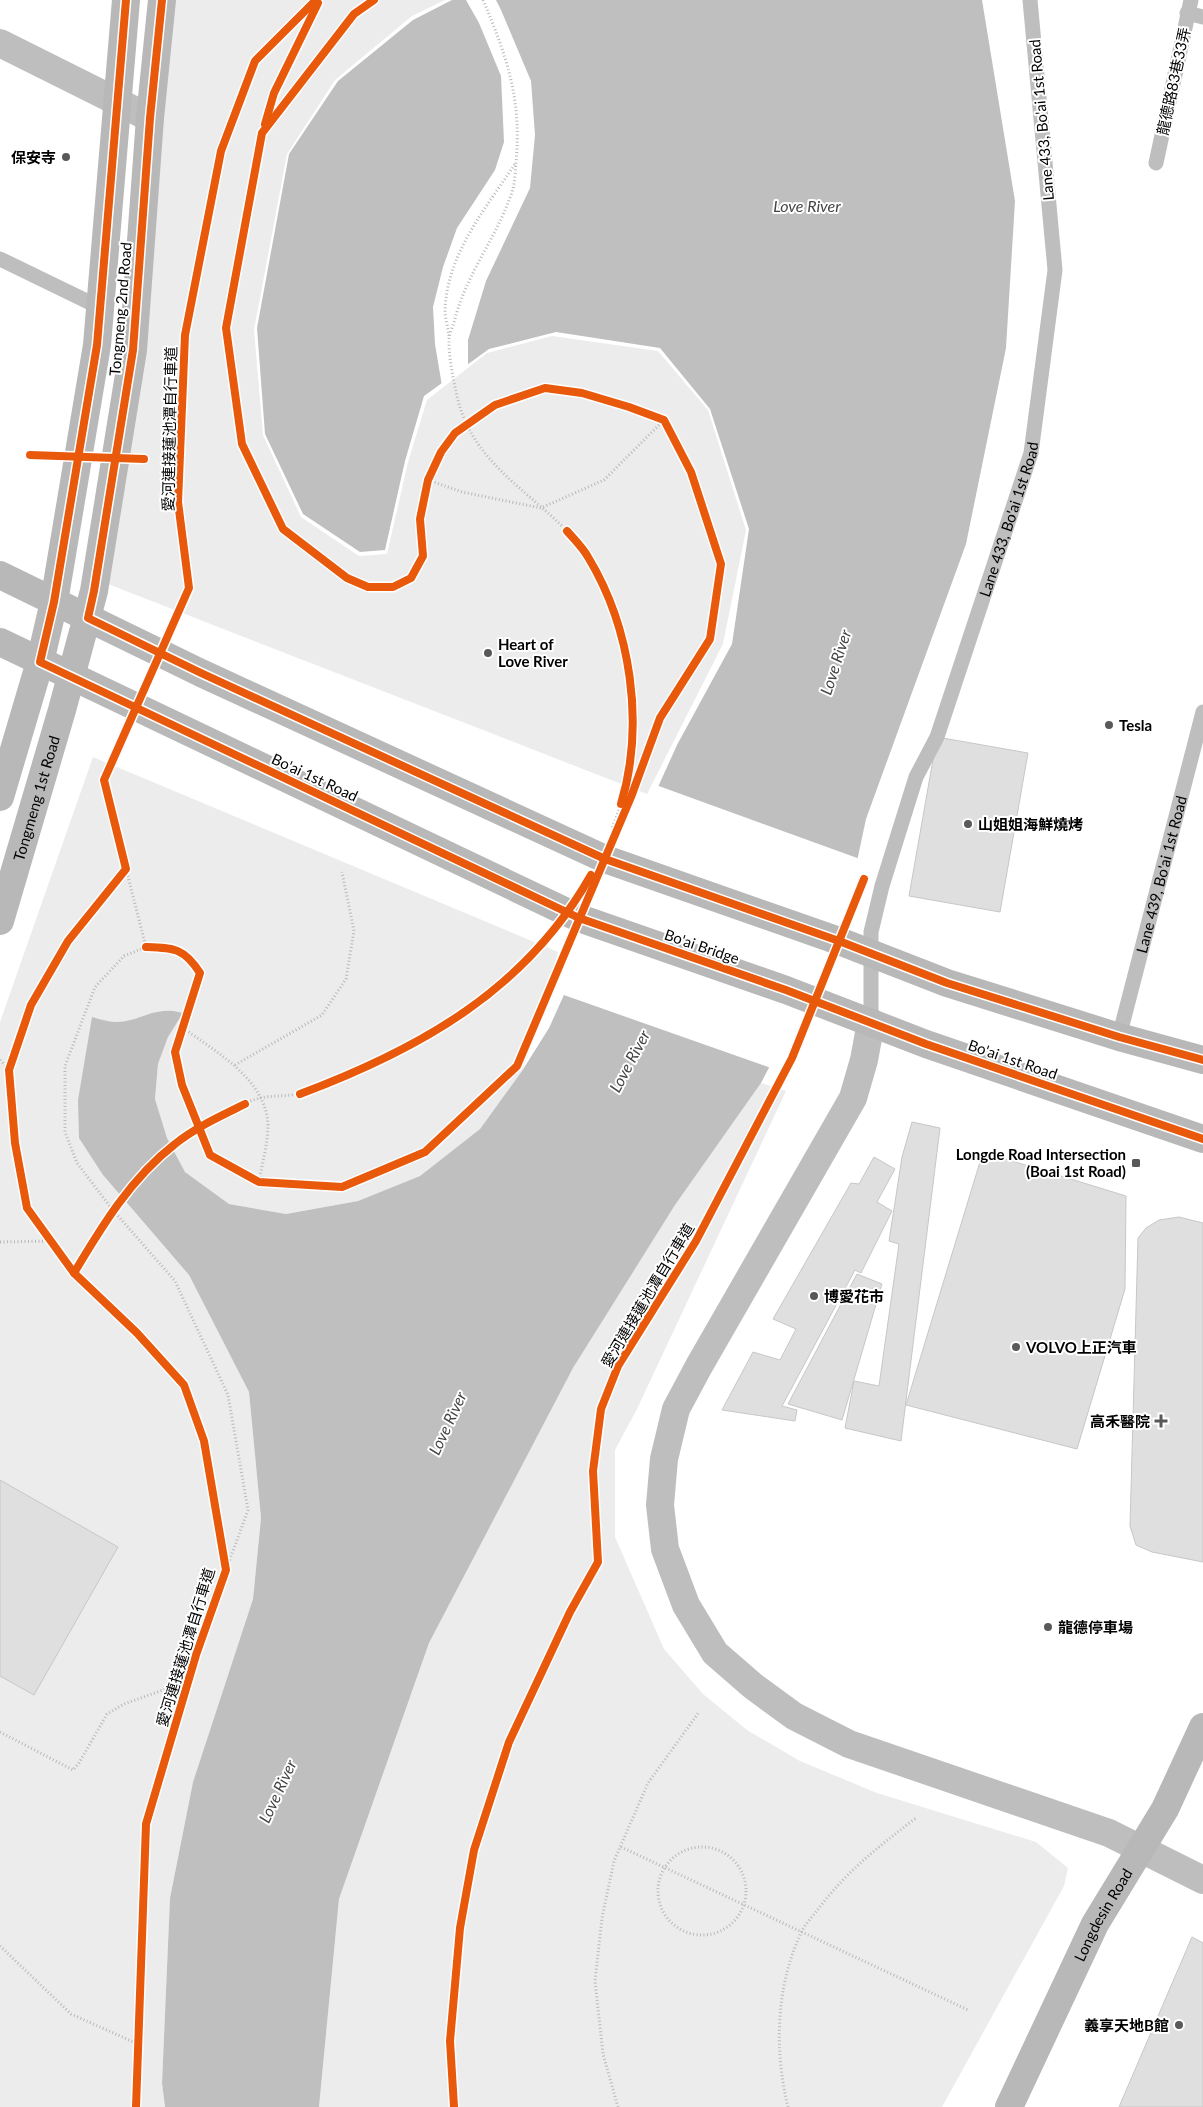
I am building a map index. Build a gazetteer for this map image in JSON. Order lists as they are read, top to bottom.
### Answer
{
  "streets": {
    "main road": [
      "Tongmeng 2nd Road",
      "Bo'ai 1st Road",
      "Tongmeng 1st Road",
      "Bo'ai Bridge",
      "Longdesin Road"
    ],
    "lane": ["龍德路83巷33弄", "Lane 433, Bo'ai 1st Road", "Lane 439, Bo'ai 1st Road"],
    "cycle path": ["愛河連接蓮池潭自行車道"]
  },
  "crossings": [
    ["Lane 433, Bo'ai 1st Road", "Bo'ai 1st Road"],
    ["Tongmeng 2nd Road", "Bo'ai 1st Road"],
    ["Tongmeng 2nd Road", "Tongmeng 1st Road"],
    ["Bo'ai 1st Road", "Tongmeng 1st Road"],
    ["Bo'ai 1st Road", "Bo'ai Bridge"]
  ],
  "water": ["Love River"],
  "places": {
    "other": [
      "保安寺",
      "Heart of Love River",
      "Tesla",
      "山姐姐海鮮燒烤",
      "博愛花市",
      "VOLVO上正汽車",
      "龍德停車場",
      "義享天地B館"
    ],
    "transit": ["Longde Road Intersection (Boai 1st Road)"],
    "health": ["高禾醫院"]
  }
}
